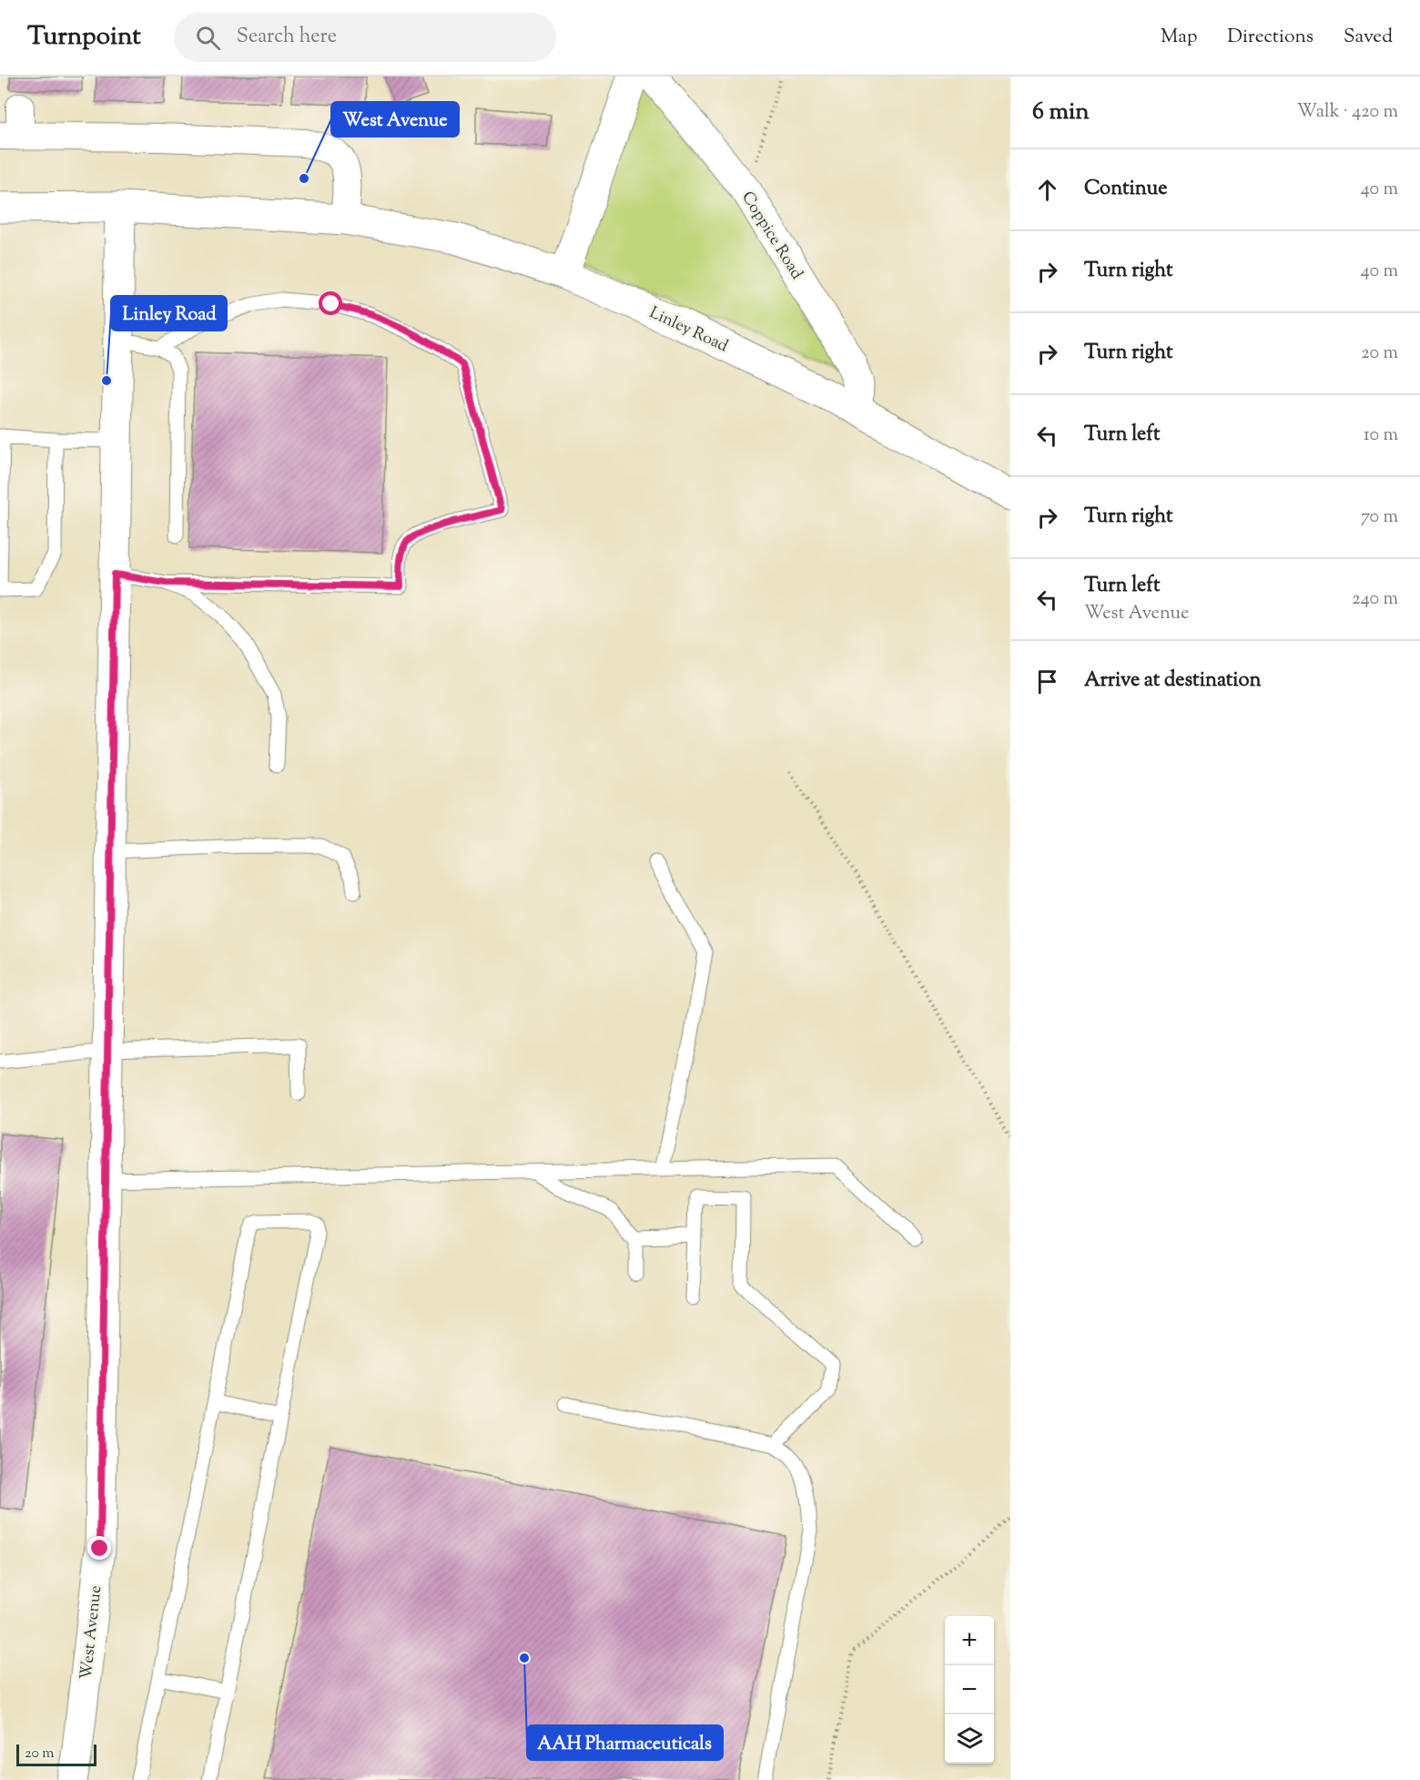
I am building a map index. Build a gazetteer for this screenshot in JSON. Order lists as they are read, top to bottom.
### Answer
{
  "streets": {
    "street": ["Coppice Road", "Linley Road", "West Avenue"]
  },
  "crossings": [
    ["Coppice Road", "Linley Road"],
    ["Linley Road", "West Avenue"]
  ],
  "places": ["West Avenue", "Linley Road", "AAH Pharmaceuticals"],
  "scale_bar": "20 m",
  "page": {
    "header": "Turnpoint",
    "search": "Search here",
    "nav": ["Map", "Directions", "Saved"],
    "heading": ["6 min", "Walk · 420 m"],
    "list": [
      ["Continue", "40 m"],
      ["Turn right", "40 m"],
      ["Turn right", "20 m"],
      ["Turn left", "10 m"],
      ["Turn right", "70 m"],
      ["Turn left", "West Avenue", "240 m"],
      "Arrive at destination"
    ],
    "map_buttons": ["+", "−"],
    "scale": "20 m"
  }
}
